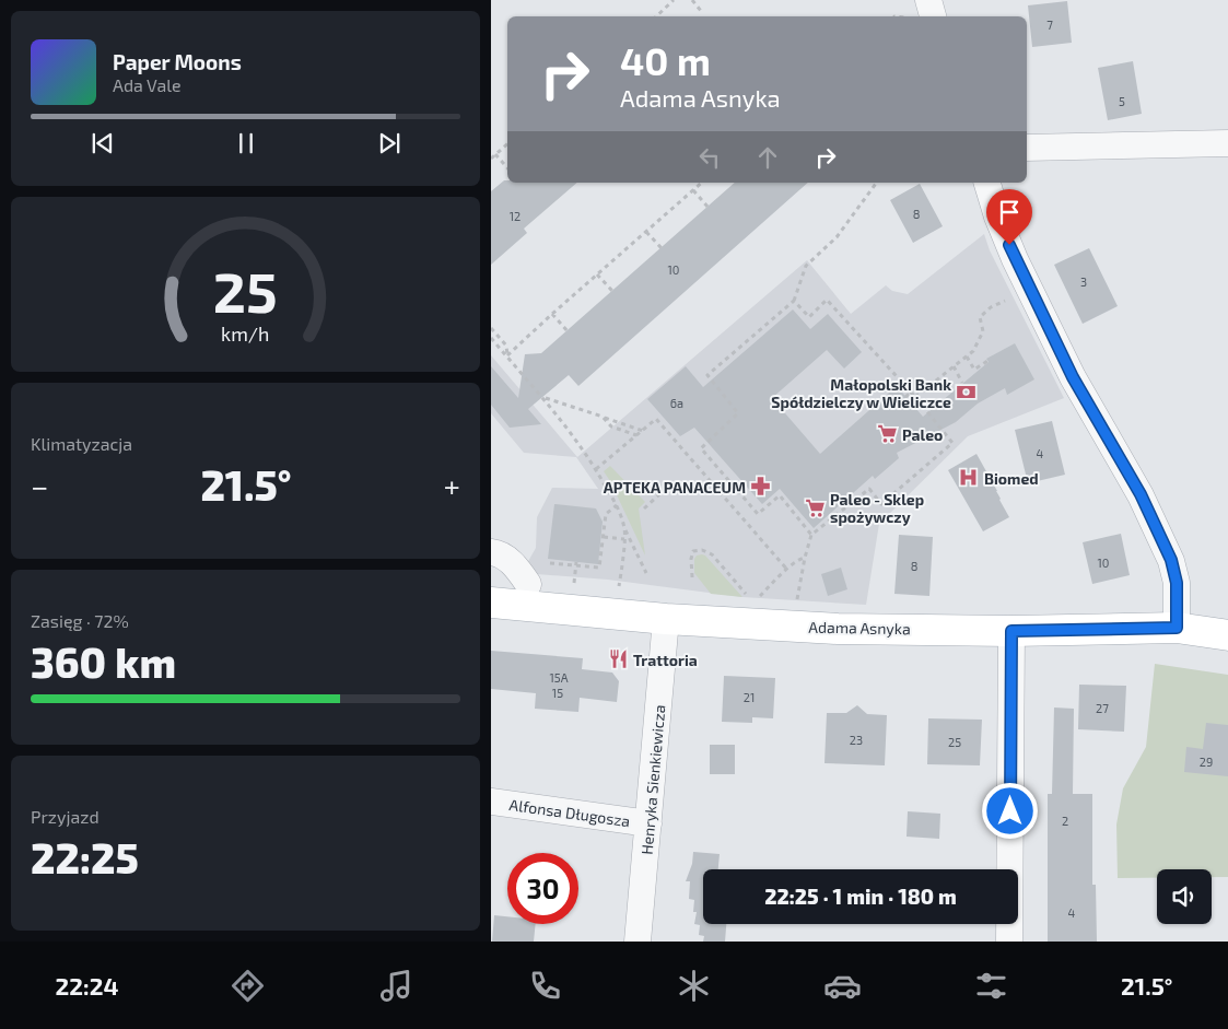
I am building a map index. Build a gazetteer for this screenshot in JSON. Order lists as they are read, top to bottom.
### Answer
{
  "streets": {
    "main road": ["Adama Asnyka"],
    "street": ["Henryka Sienkiewicza", "Alfonsa Długosza"]
  },
  "crossings": [
    ["Adama Asnyka", "Henryka Sienkiewicza"],
    ["Henryka Sienkiewicza", "Alfonsa Długosza"]
  ],
  "places": {
    "bank": ["Małopolski Bank Spółdzielczy w Wieliczce"],
    "supermarket": ["Paleo", "Paleo - Sklep spożywczy"],
    "hospital": ["Biomed"],
    "pharmacy": ["APTEKA PANACEUM"],
    "restaurant": ["Trattoria"]
  },
  "house_numbers": [
    "7",
    "5",
    "8",
    "12",
    "10",
    "3",
    "6a",
    "4",
    "10",
    "8",
    "15A",
    "15",
    "21",
    "27",
    "23",
    "25",
    "29",
    "2",
    "4"
  ],
  "page": {
    "turn": ["40 m", "Adama Asnyka"],
    "song": ["Paper Moons", "Ada Vale"],
    "tile": [
      "Klimatyzacja",
      ["Zasięg · 72%", "360 km"],
      ["Przyjazd", "22:25"]
    ],
    "heat": ["−", "21.5°", "+"],
    "limit": "30",
    "trip": "22:25 · 1 min · 180 m",
    "tabs": ["22:24", "21.5°"],
    "gauge": ["25", "km/h"]
  }
}
